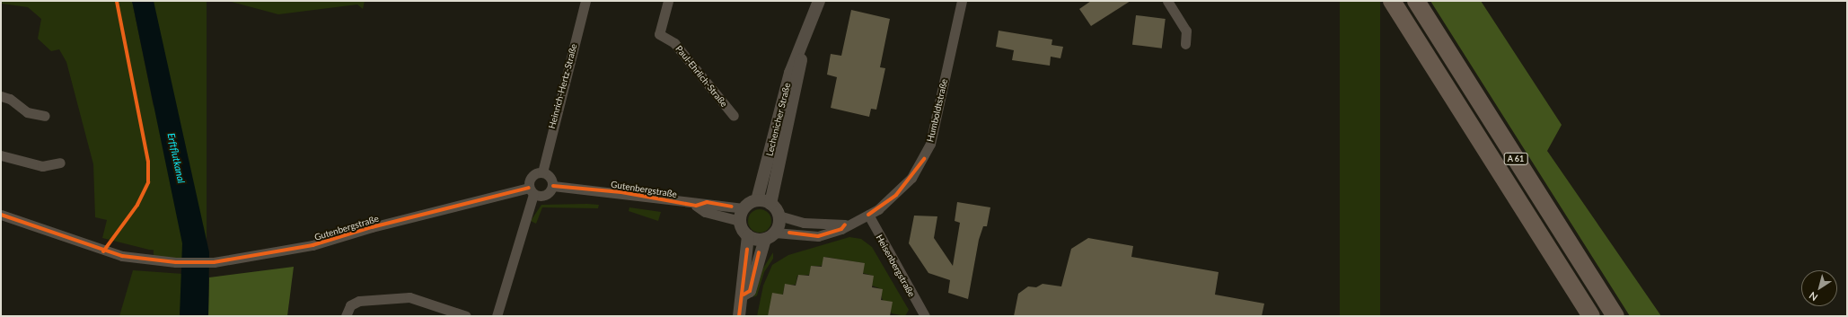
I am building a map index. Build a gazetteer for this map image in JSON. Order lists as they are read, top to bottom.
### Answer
{
  "streets": {
    "highway": ["A 61"],
    "street": [
      "Paul-Ehrlich-Straße",
      "Heinrich-Hertz-Straße",
      "Humboldtstraße",
      "Lechenicher Straße",
      "Gutenbergstraße",
      "Heisenbergstraße"
    ]
  },
  "crossings": [
    ["Heinrich-Hertz-Straße", "Gutenbergstraße"],
    ["Humboldtstraße", "Lechenicher Straße"],
    ["Humboldtstraße", "Gutenbergstraße"],
    ["Humboldtstraße", "Heisenbergstraße"],
    ["Lechenicher Straße", "Gutenbergstraße"]
  ],
  "water": ["Erftflutkanal"],
  "north": "bottom left"
}
